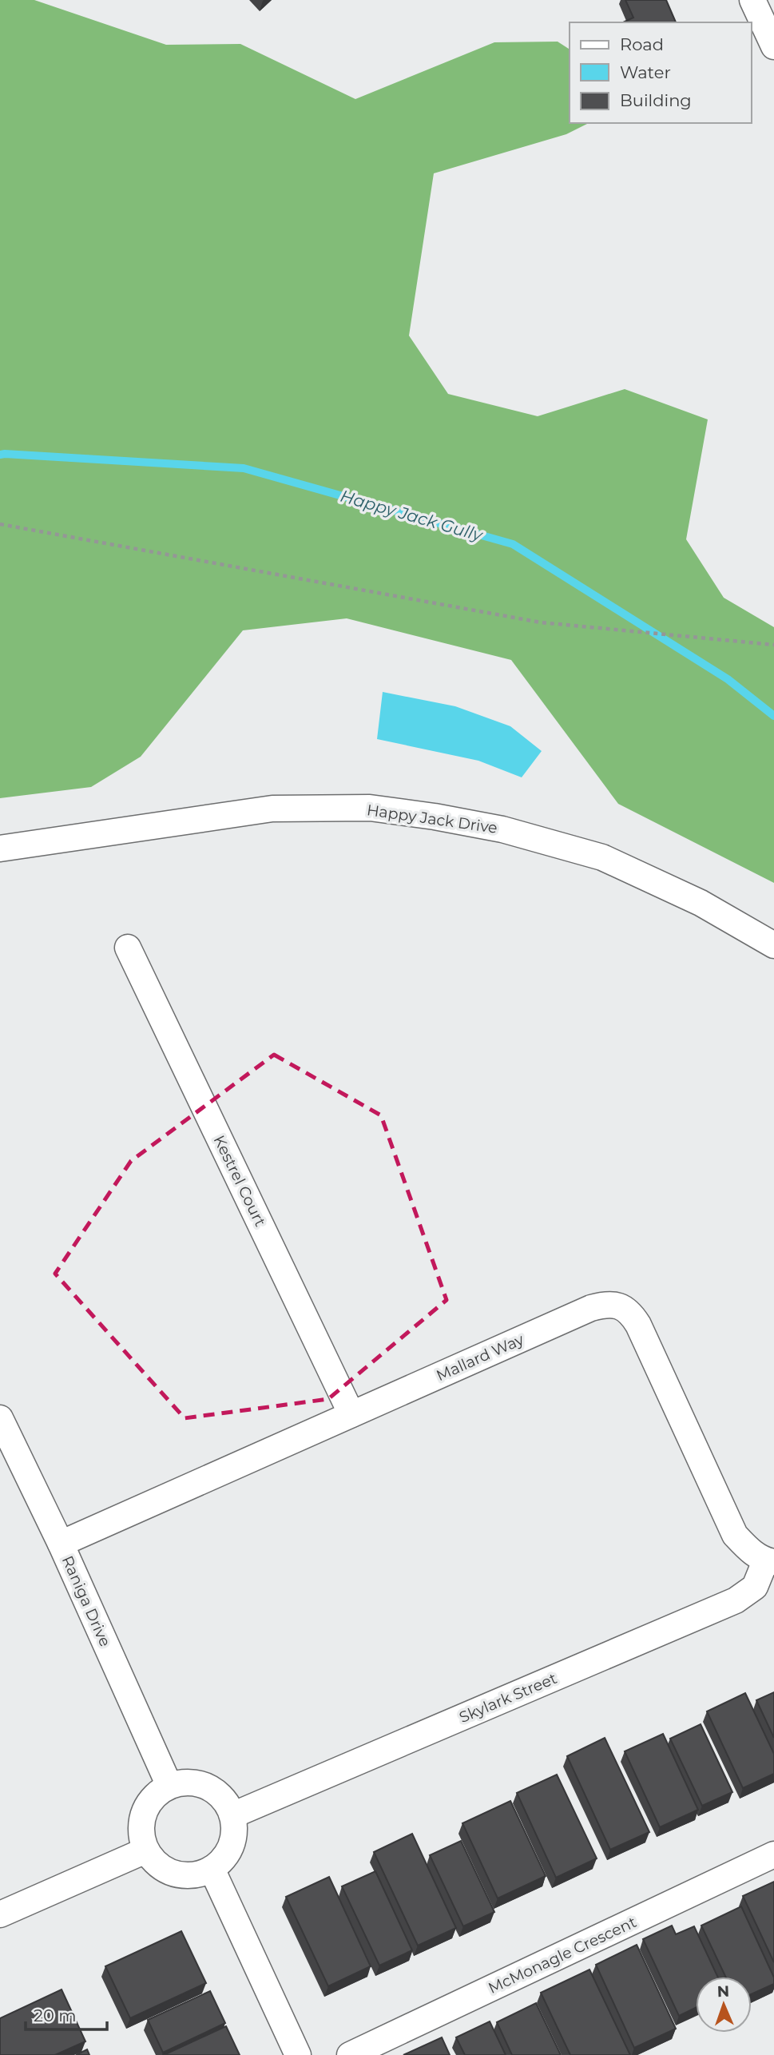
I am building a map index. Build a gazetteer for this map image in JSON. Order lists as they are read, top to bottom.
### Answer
{
  "streets": {
    "street": [
      "Happy Jack Drive",
      "Kestrel Court",
      "Mallard Way",
      "Raniga Drive",
      "Skylark Street",
      "McMonagle Crescent"
    ]
  },
  "crossings": [
    ["Kestrel Court", "Mallard Way"],
    ["Mallard Way", "Raniga Drive"],
    ["Mallard Way", "Skylark Street"],
    ["Raniga Drive", "Skylark Street"]
  ],
  "water": ["Happy Jack Gully"],
  "legend": ["Road", "Water", "Building"],
  "scale_bar": "20 m",
  "north": "top"
}
